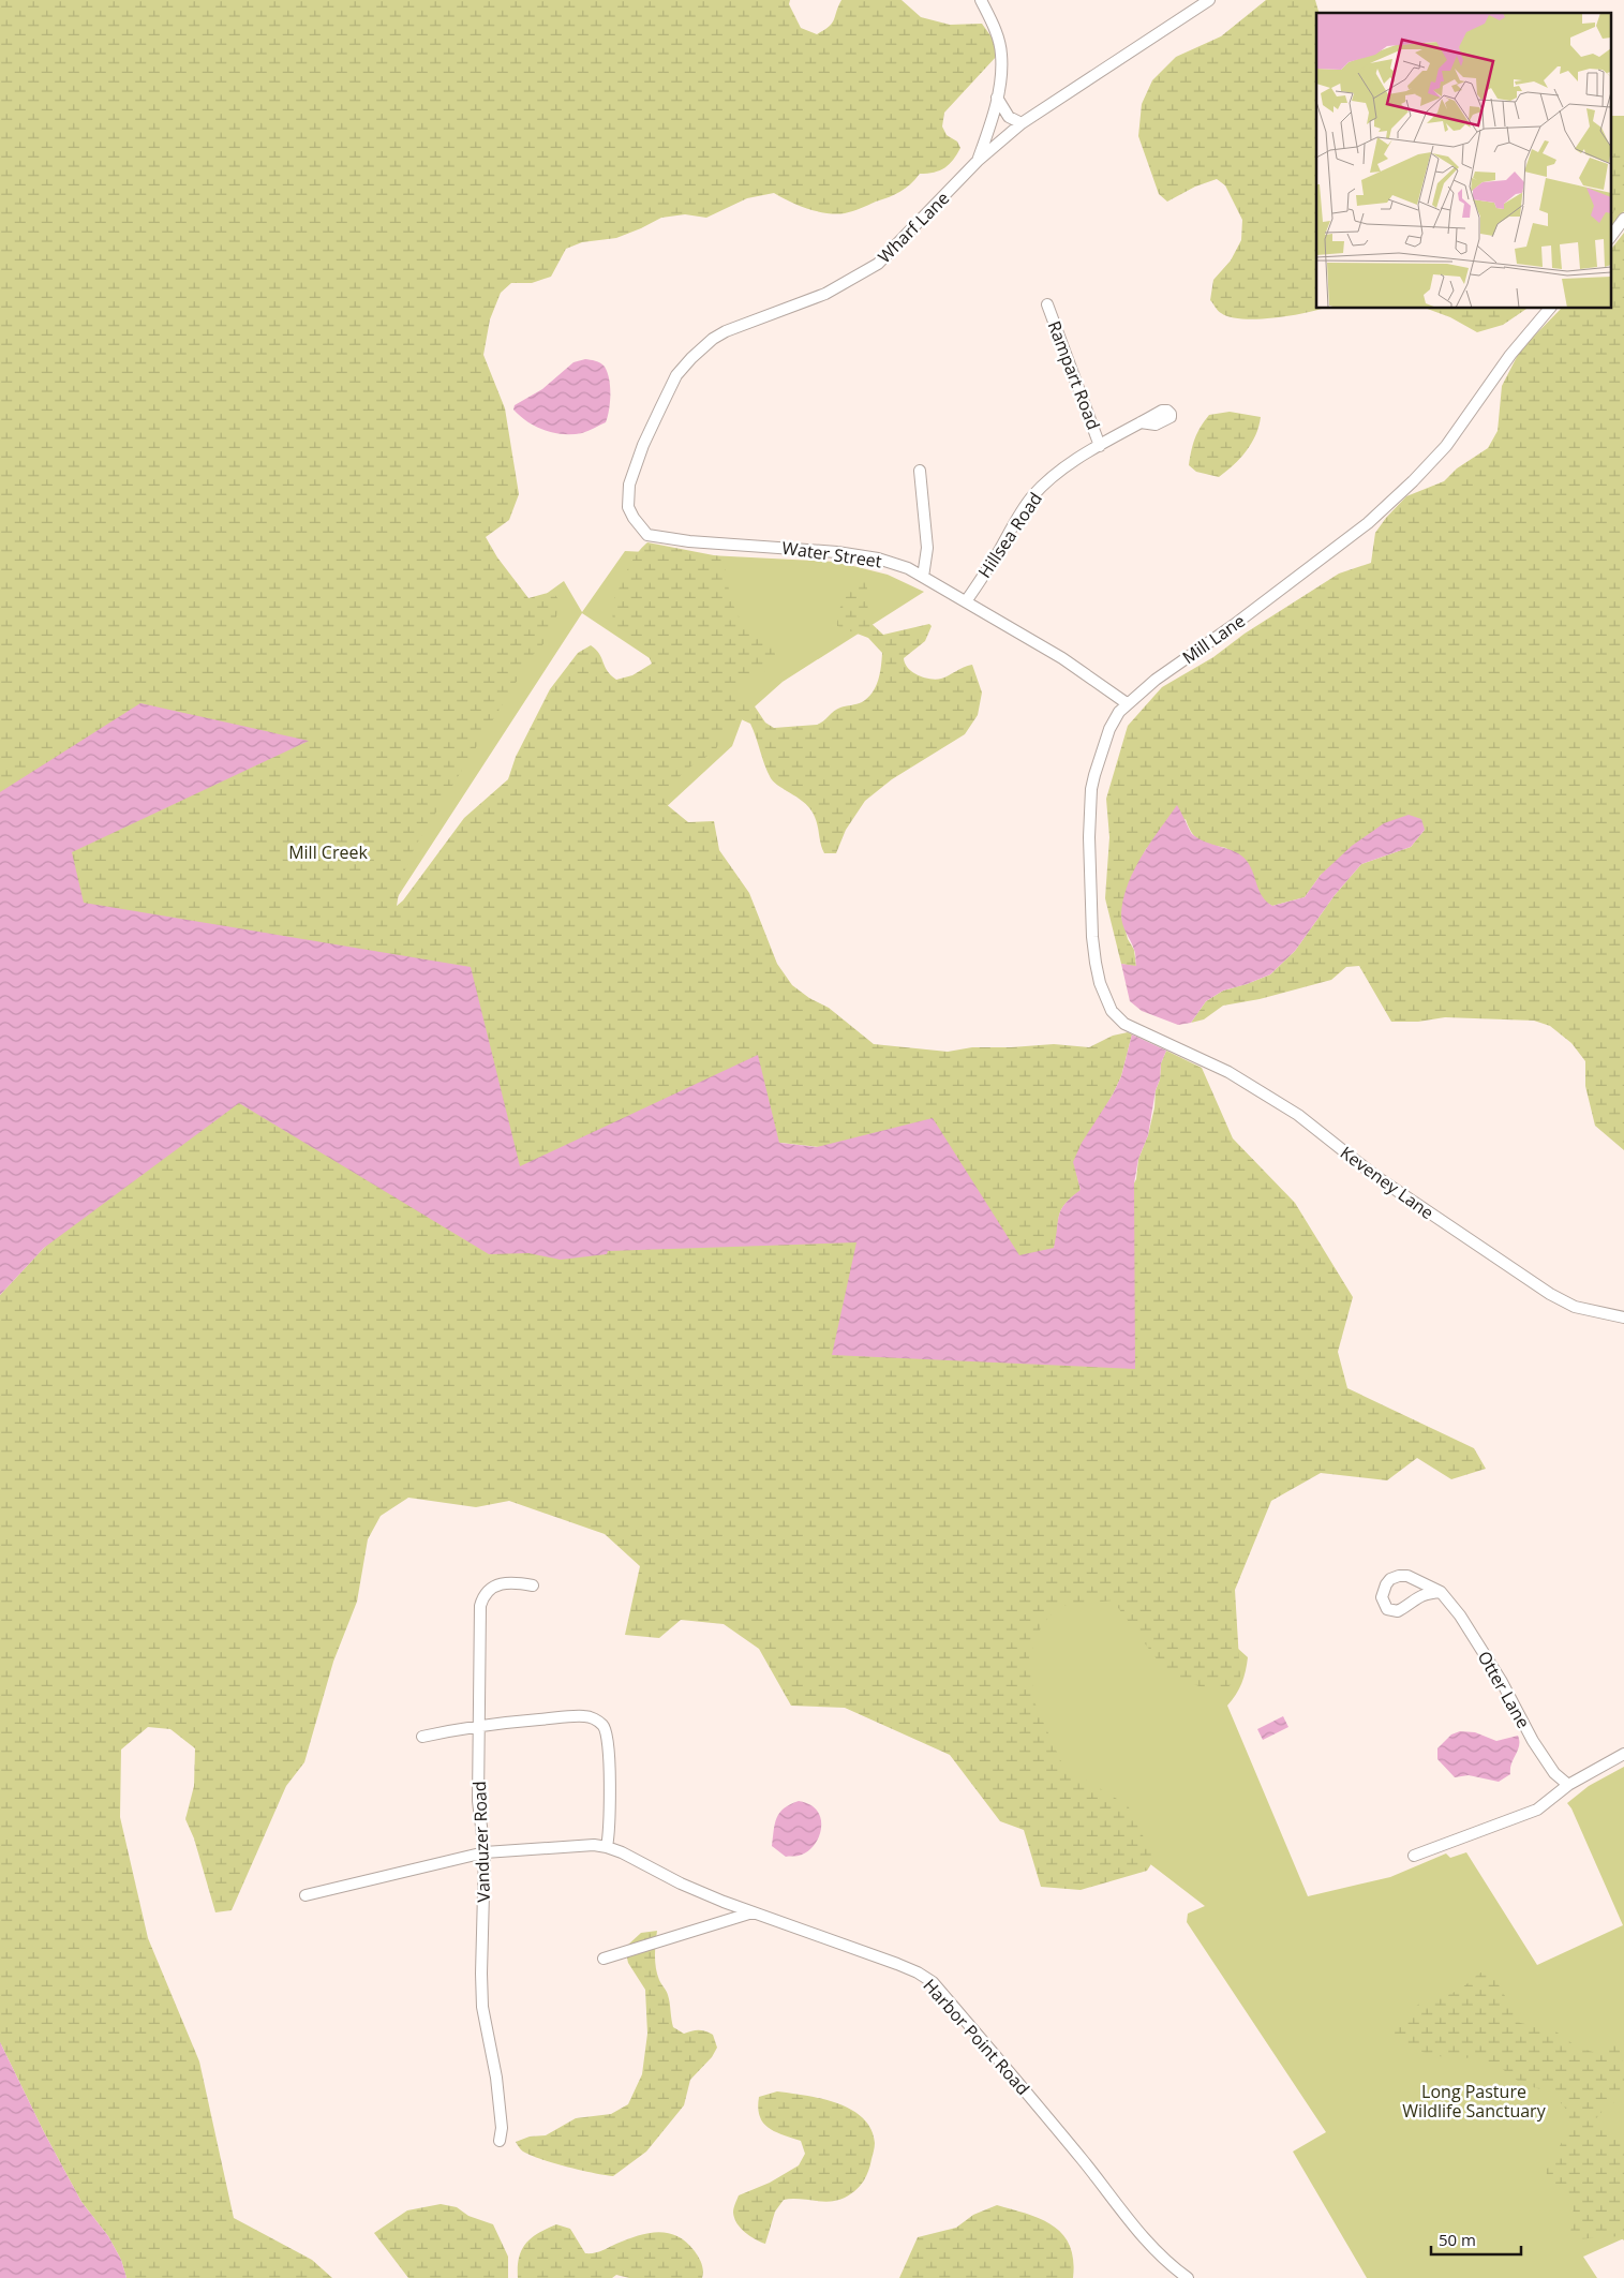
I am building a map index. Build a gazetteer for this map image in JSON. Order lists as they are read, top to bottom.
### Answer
{
  "streets": {
    "street": [
      "Wharf Lane",
      "Rampart Road",
      "Hillsea Road",
      "Water Street",
      "Mill Lane",
      "Keveney Lane",
      "Otter Lane",
      "Vanduzer Road",
      "Harbor Point Road"
    ]
  },
  "crossings": [
    ["Wharf Lane", "Water Street"],
    ["Rampart Road", "Hillsea Road"],
    ["Hillsea Road", "Water Street"],
    ["Water Street", "Mill Lane"],
    ["Mill Lane", "Keveney Lane"]
  ],
  "parks": ["Mill Creek", "Long Pasture Wildlife Sanctuary"],
  "scale_bar": "50 m"
}
